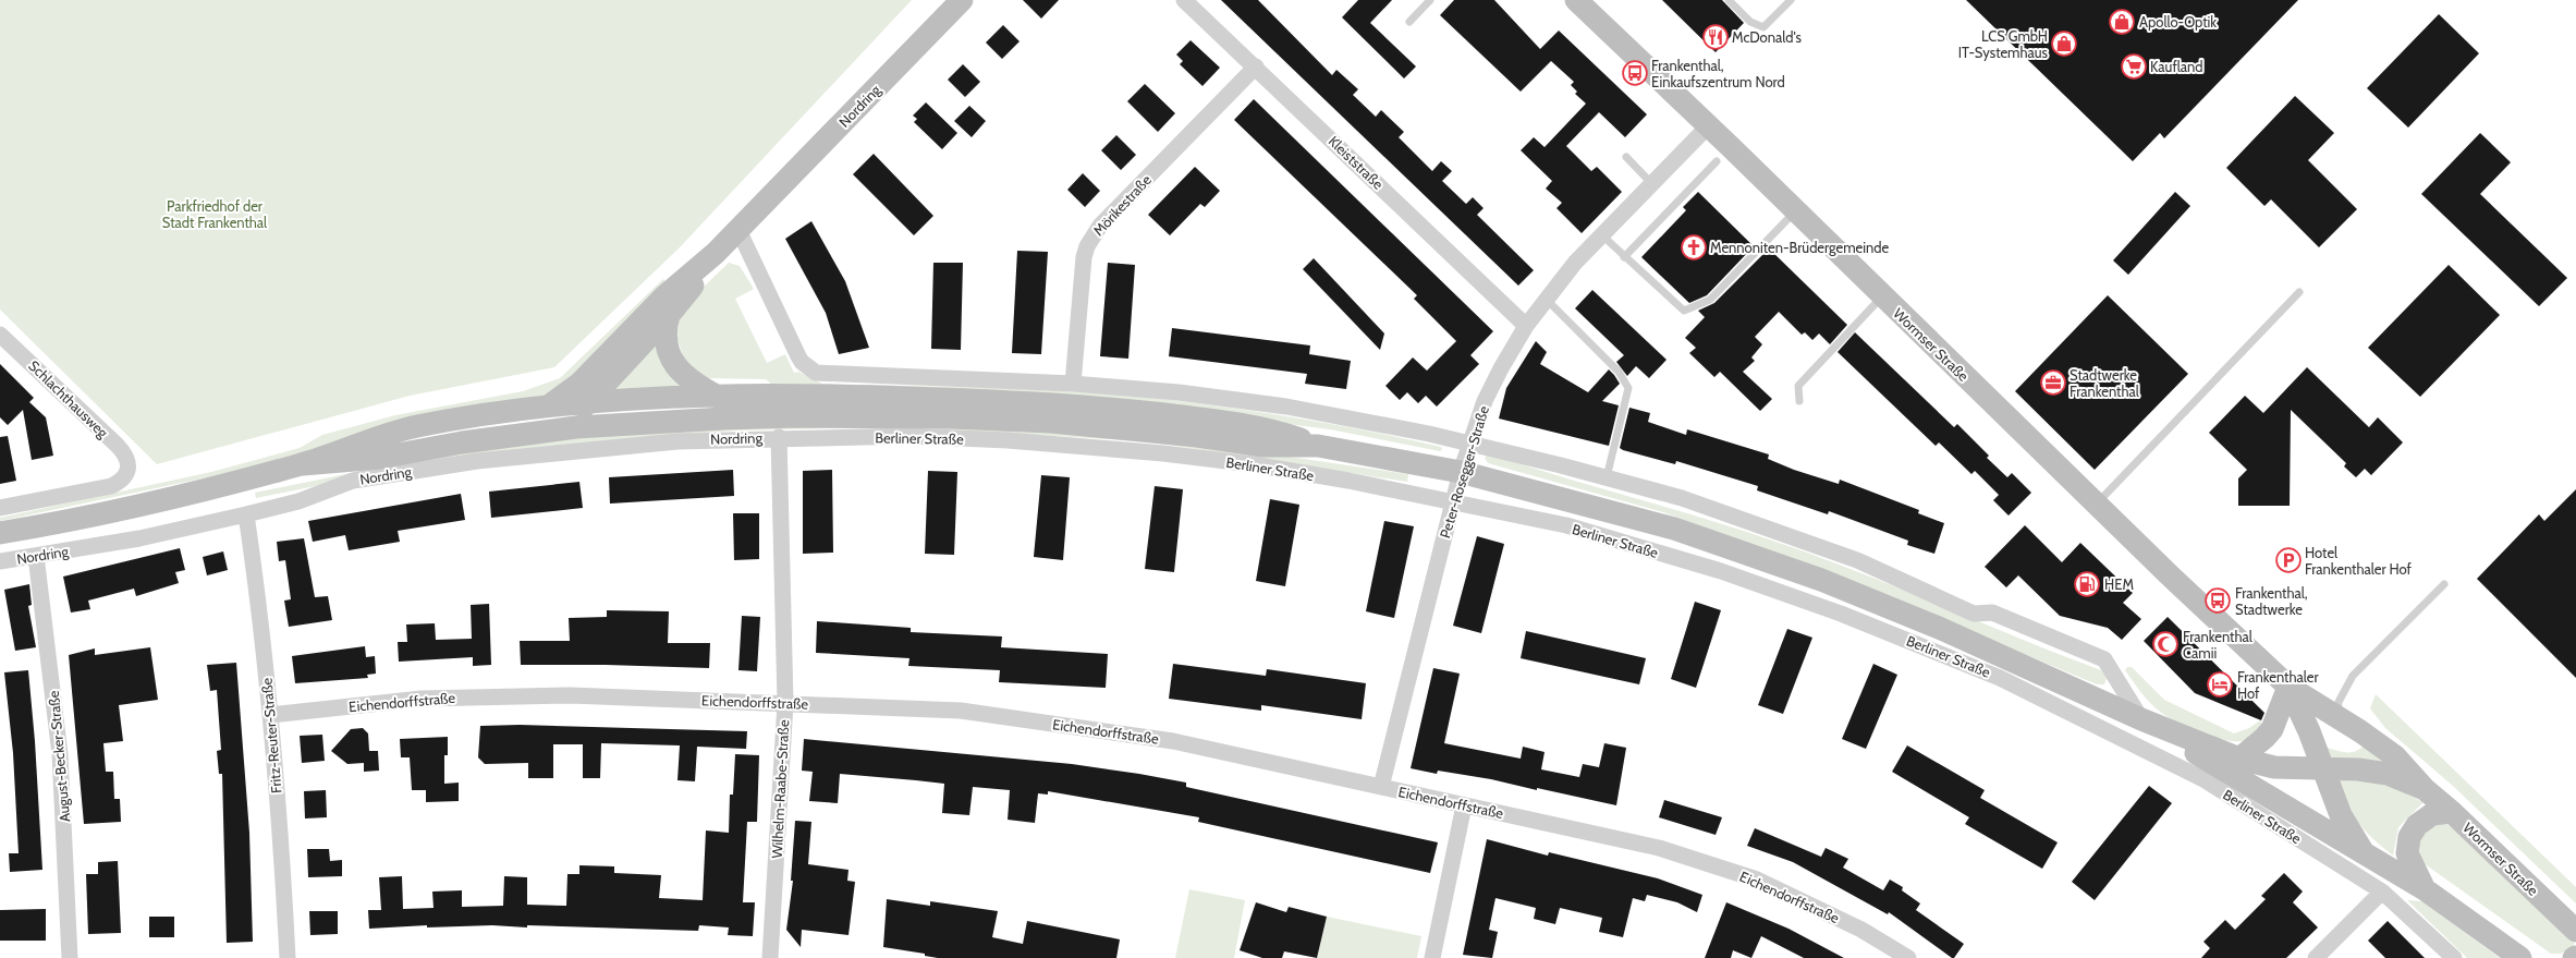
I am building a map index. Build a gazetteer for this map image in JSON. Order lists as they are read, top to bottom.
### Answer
{
  "streets": {
    "main road": ["Nordring", "Wormser Straße", "Berliner Straße"],
    "street": [
      "Kleiststraße",
      "Mörikestraße",
      "Schlachthausweg",
      "Peter-Rosegger-Straße",
      "Eichendorffstraße",
      "Fritz-Reuter-Straße",
      "August-Becker-Straße",
      "Wilhelm-Raabe-Straße"
    ]
  },
  "crossings": [
    ["Nordring", "Berliner Straße"],
    ["Nordring", "Fritz-Reuter-Straße"],
    ["Nordring", "August-Becker-Straße"],
    ["Nordring", "Wilhelm-Raabe-Straße"],
    ["Kleiststraße", "Mörikestraße"],
    ["Kleiststraße", "Peter-Rosegger-Straße"],
    ["Mörikestraße", "Berliner Straße"],
    ["Wormser Straße", "Berliner Straße"],
    ["Wormser Straße", "Peter-Rosegger-Straße"],
    ["Berliner Straße", "Peter-Rosegger-Straße"],
    ["Berliner Straße", "Wilhelm-Raabe-Straße"],
    ["Peter-Rosegger-Straße", "Eichendorffstraße"],
    ["Eichendorffstraße", "Fritz-Reuter-Straße"],
    ["Eichendorffstraße", "Wilhelm-Raabe-Straße"]
  ],
  "parks": ["Parkfriedhof der Stadt Frankenthal"],
  "places": {
    "shop": ["Apollo-Optik", "LCS GmbH IT-Systemhaus"],
    "restaurant": ["McDonald's"],
    "supermarket": ["Kaufland"],
    "bus stop": ["Frankenthal, Einkaufszentrum Nord", "Frankenthal, Stadtwerke"],
    "church": ["Mennoniten-Brüdergemeinde"],
    "office": ["Stadtwerke Frankenthal"],
    "parking": ["Hotel Frankenthaler Hof"],
    "fuel station": ["HEM"],
    "mosque": ["Frankenthal Camii"],
    "hotel": ["Frankenthaler Hof"]
  }
}
